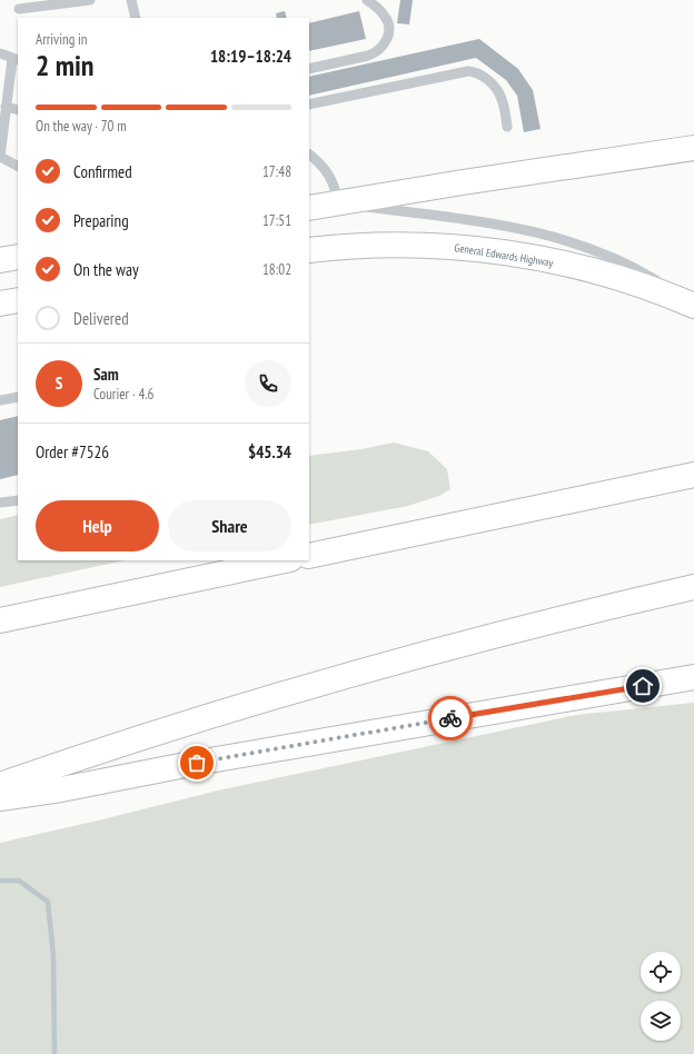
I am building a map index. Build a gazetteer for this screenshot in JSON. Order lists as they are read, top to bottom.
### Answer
{
  "streets": {
    "main road": ["General Edwards Highway"]
  },
  "page": {
    "heading": ["2 min", "Arriving in", "18:19–18:24"],
    "panel": [
      "Sam",
      "Courier · 4.6",
      "Order #7526",
      "$45.34"
    ],
    "bar": "On the way · 70 m",
    "list": [
      ["Confirmed", "17:48"],
      ["Preparing", "17:51"],
      ["On the way", "18:02"],
      "Delivered"
    ],
    "round": "S",
    "buttons": ["Help", "Share"]
  }
}
